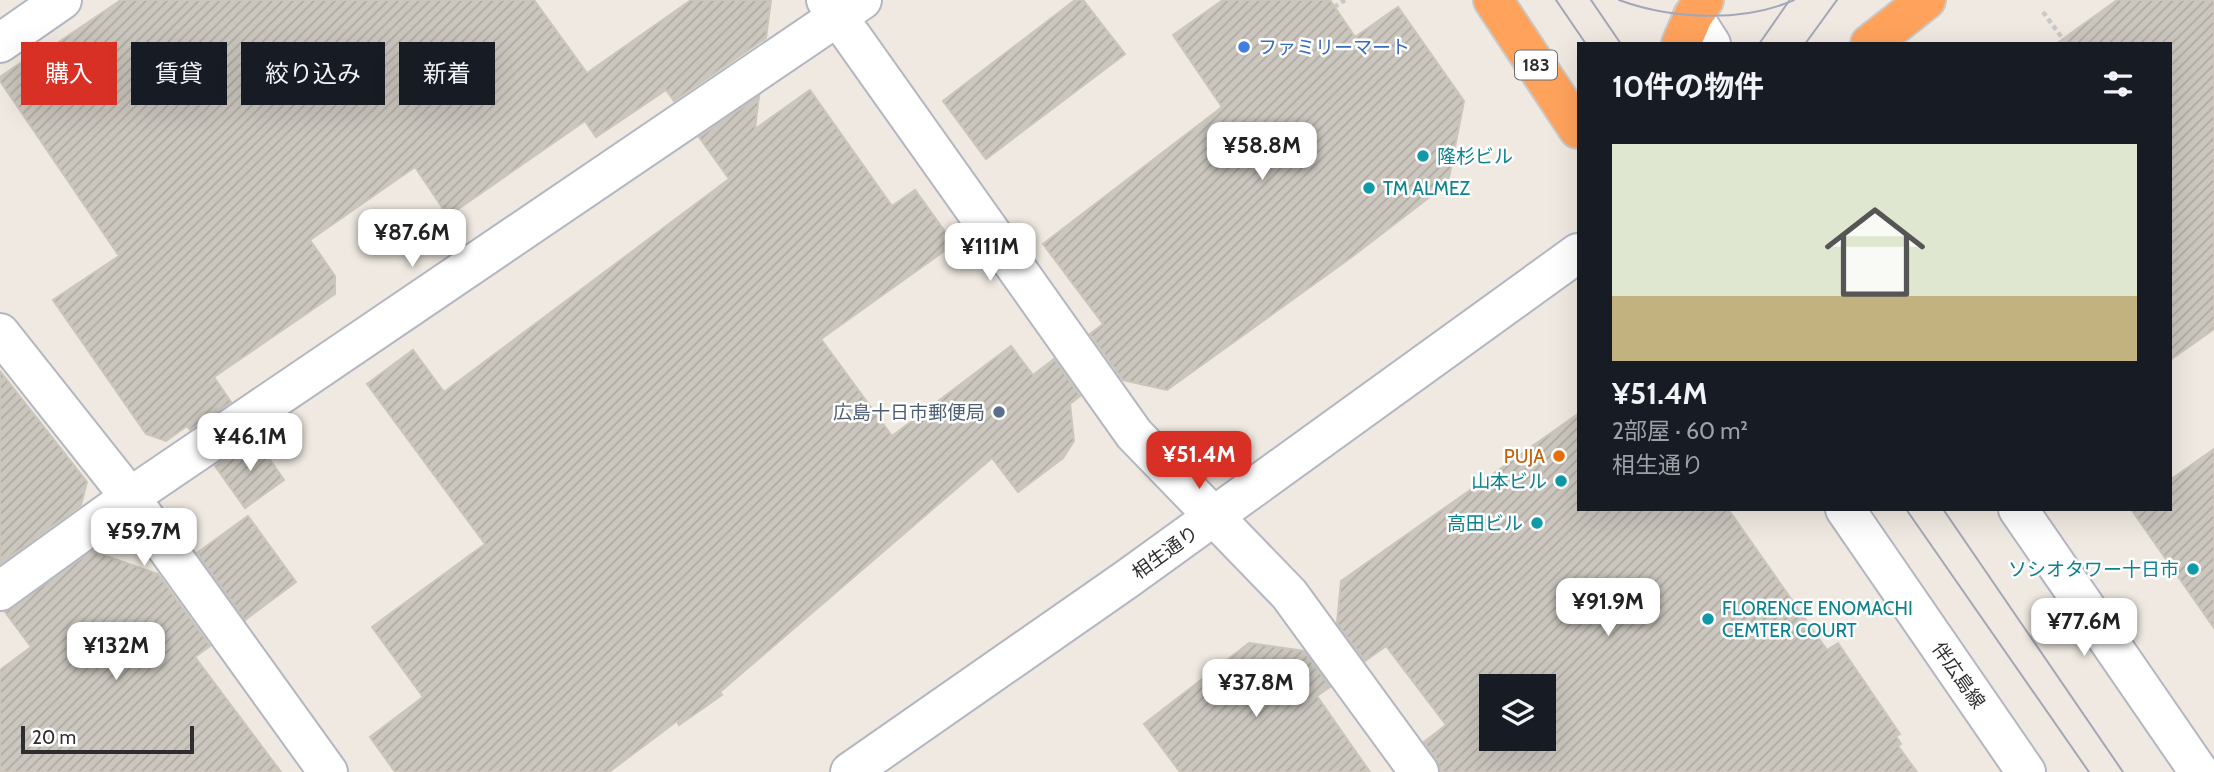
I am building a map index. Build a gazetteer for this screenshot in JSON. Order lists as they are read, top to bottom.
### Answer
{
  "streets": {
    "highway": ["183"],
    "street": ["相生通り", "伴広島線"]
  },
  "places": [
    "ファミリーマート",
    "隆杉ビル",
    "TM ALMEZ",
    "広島十日市郵便局",
    "PUJA",
    "山本ビル",
    "高田ビル",
    "ソシオタワー十日市",
    "FLORENCE ENOMACHI CEMTER COURT"
  ],
  "scale_bar": "20 m",
  "page": {
    "chip": [
      "購入",
      "賃貸",
      "絞り込み",
      "新着"
    ],
    "heading": "10件の物件",
    "price": [
      "¥58.8M",
      "¥87.6M",
      "¥111M",
      "¥46.1M",
      "¥51.4M",
      "¥59.7M",
      "¥91.9M",
      "¥77.6M",
      "¥132M",
      "¥37.8M"
    ],
    "list": [
      {
        "name": "¥51.4M",
        "note": "2部屋 · 60 m² · 相生通り"
      }
    ],
    "scale": "20 m"
  }
}
